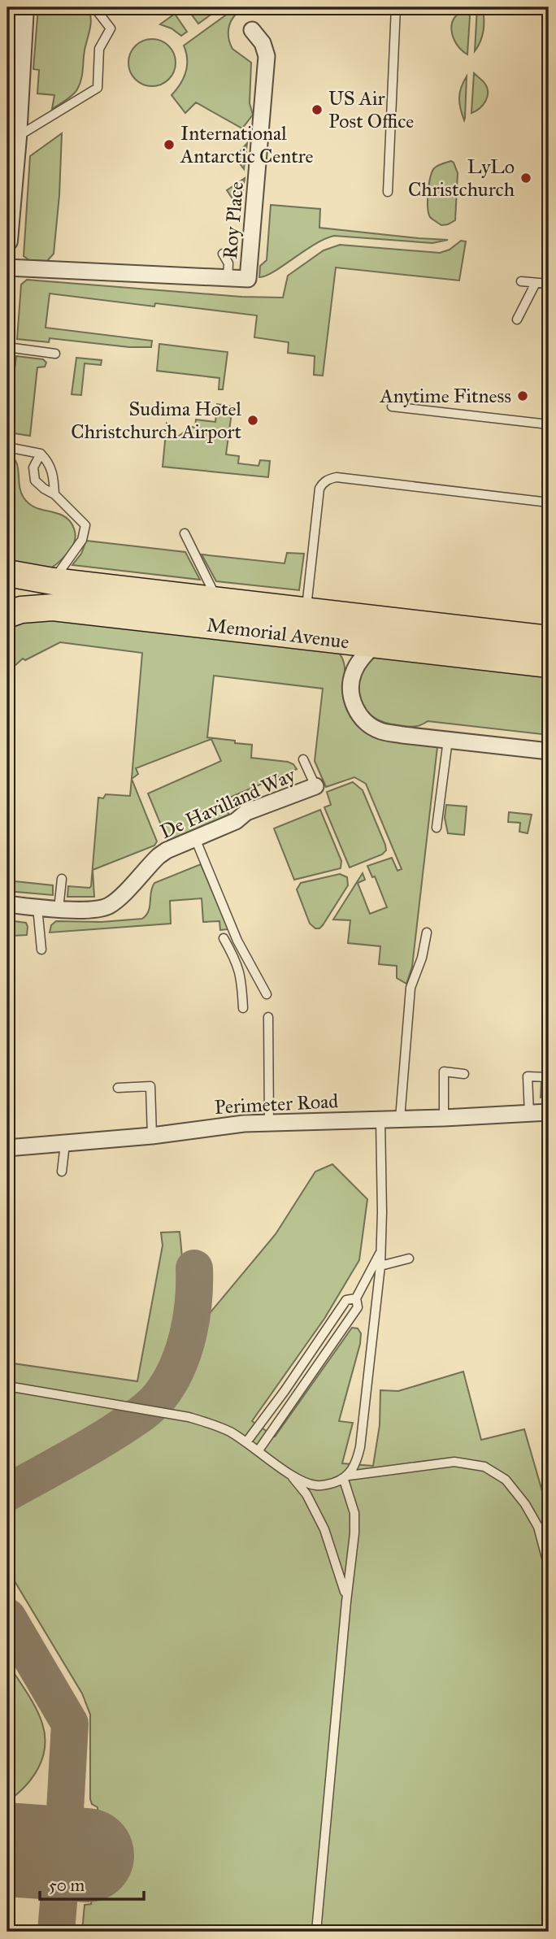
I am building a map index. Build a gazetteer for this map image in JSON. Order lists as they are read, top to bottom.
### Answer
{
  "streets": {
    "main road": ["Memorial Avenue"],
    "street": ["Roy Place", "De Havilland Way", "Perimeter Road"]
  },
  "places": [
    "US Air Post Office",
    "International Antarctic Centre",
    "LyLo Christchurch",
    "Anytime Fitness",
    "Sudima Hotel Christchurch Airport"
  ],
  "scale_bar": "50 m"
}
